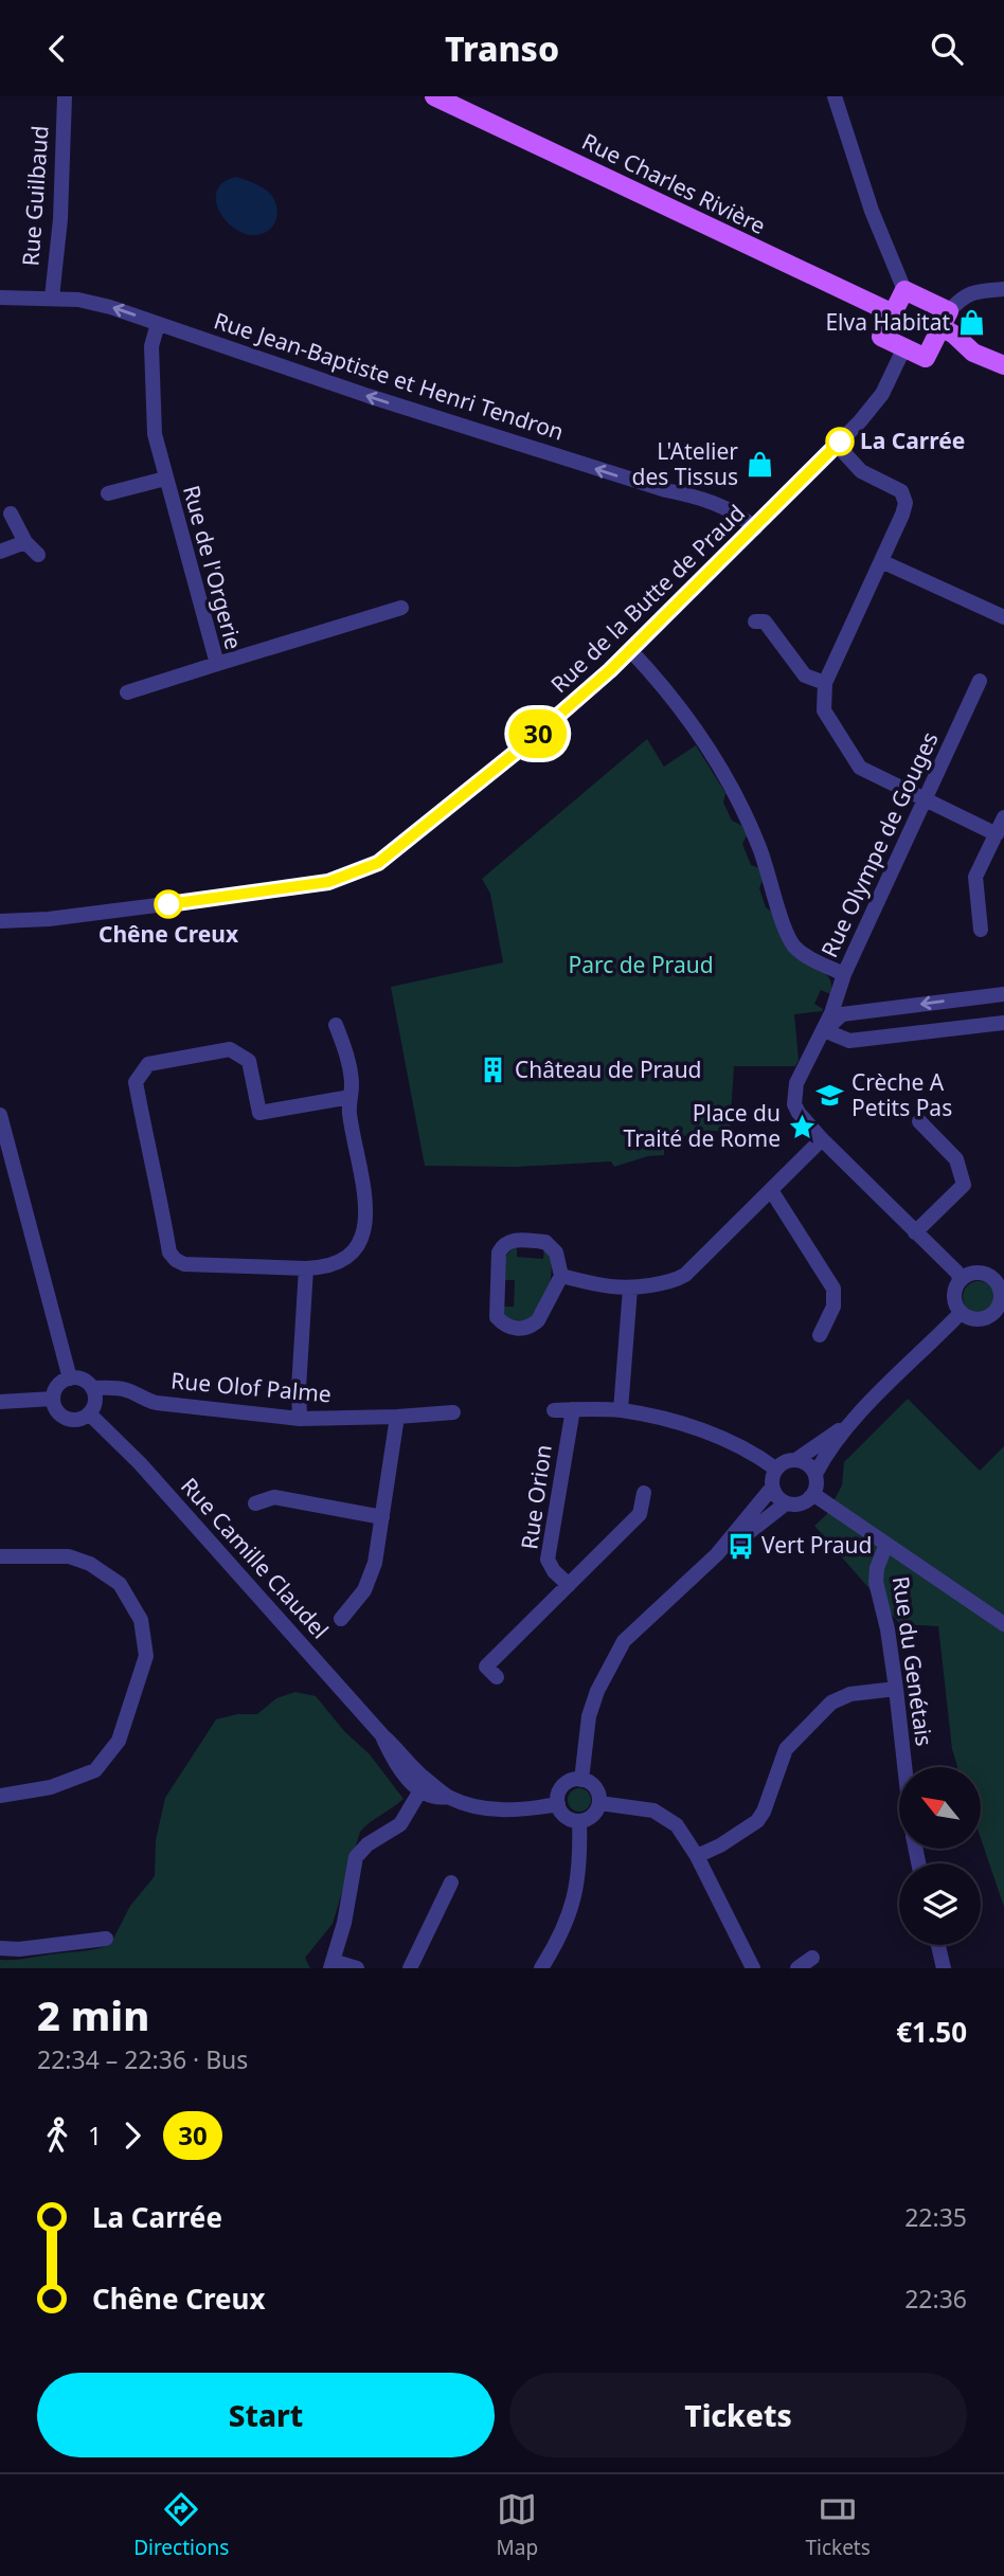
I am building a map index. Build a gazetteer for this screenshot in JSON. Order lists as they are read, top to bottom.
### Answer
{
  "streets": {
    "main road": ["Rue Charles Rivière"],
    "street": [
      "Rue Guilbaud",
      "Rue Jean-Baptiste et Henri Tendron",
      "Rue de l'Orgerie",
      "Rue de la Butte de Praud",
      "Rue Olympe de Gouges",
      "Rue Olof Palme",
      "Rue Orion",
      "Rue Camille Claudel",
      "Rue du Genétais"
    ]
  },
  "crossings": [
    ["Rue Guilbaud", "Rue Jean-Baptiste et Henri Tendron"],
    ["Rue Jean-Baptiste et Henri Tendron", "Rue de l'Orgerie"],
    ["Rue Jean-Baptiste et Henri Tendron", "Rue de la Butte de Praud"],
    ["Rue Olof Palme", "Rue Camille Claudel"]
  ],
  "one_way": ["Rue Jean-Baptiste et Henri Tendron"],
  "parks": ["Parc de Praud"],
  "places": {
    "shop": ["Elva Habitat", "L'Atelier des Tissus"],
    "other": ["La Carrée", "Chêne Creux"],
    "building": ["Château de Praud"],
    "school or university": ["Crèche A Petits Pas"],
    "place": ["Place du Traité de Rome"],
    "bus stop": ["Vert Praud"]
  },
  "lines": ["bus line 30"],
  "north": "top left",
  "page": {
    "header": "Transo",
    "on_map": "30",
    "heading": ["2 min", "22:34 – 22:36 · Bus", "€1.50"],
    "legs": ["1", "30"],
    "list": [
      {
        "name": "La Carrée",
        "value": "22:35"
      },
      {
        "name": "Chêne Creux",
        "value": "22:36"
      }
    ],
    "buttons": ["Start", "Tickets"],
    "tabs": ["Directions", "Map", "Tickets"]
  }
}
